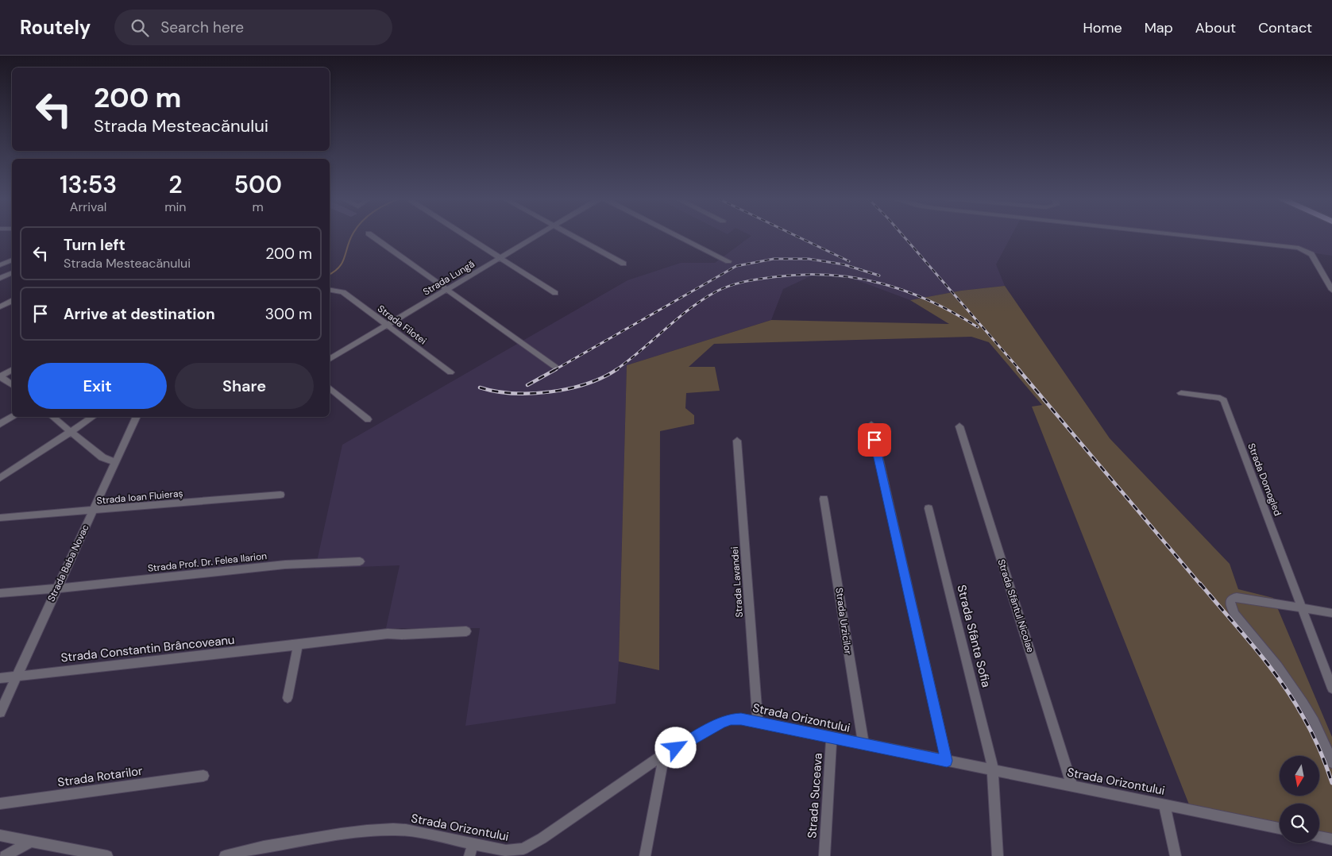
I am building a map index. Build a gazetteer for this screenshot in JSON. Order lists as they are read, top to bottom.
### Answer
{
  "streets": {
    "street": [
      "Strada Lungă",
      "Strada Filotei",
      "Strada Domogled",
      "Strada Ioan Fluieraș",
      "Strada Prof. Dr. Felea Ilarion",
      "Strada Baba Novac",
      "Strada Lavandei",
      "Strada Sfântul Nicolae",
      "Strada Urzicilor",
      "Strada Sfânta Sofia",
      "Strada Constantin Brâncoveanu",
      "Strada Orizontului",
      "Strada Rotarilor",
      "Strada Suceava"
    ]
  },
  "crossings": [
    ["Strada Lungă", "Strada Filotei"],
    ["Strada Ioan Fluieraș", "Strada Baba Novac"],
    ["Strada Prof. Dr. Felea Ilarion", "Strada Baba Novac"],
    ["Strada Baba Novac", "Strada Constantin Brâncoveanu"],
    ["Strada Lavandei", "Strada Orizontului"],
    ["Strada Sfântul Nicolae", "Strada Orizontului"],
    ["Strada Urzicilor", "Strada Orizontului"],
    ["Strada Sfânta Sofia", "Strada Orizontului"],
    ["Strada Orizontului", "Strada Suceava"]
  ],
  "north": "bottom",
  "page": {
    "header": "Routely",
    "search": "Search here",
    "nav": [
      "Home",
      "Map",
      "About",
      "Contact"
    ],
    "turn": ["200 m", "Strada Mesteacănului"],
    "eta": [
      "13:53",
      "Arrival",
      "2",
      "min",
      "500",
      "m"
    ],
    "list": [
      {
        "name": "Turn left",
        "note": "Strada Mesteacănului",
        "value": "200 m"
      },
      {
        "name": "Arrive at destination",
        "value": "300 m"
      }
    ],
    "buttons": ["Exit", "Share"]
  }
}
